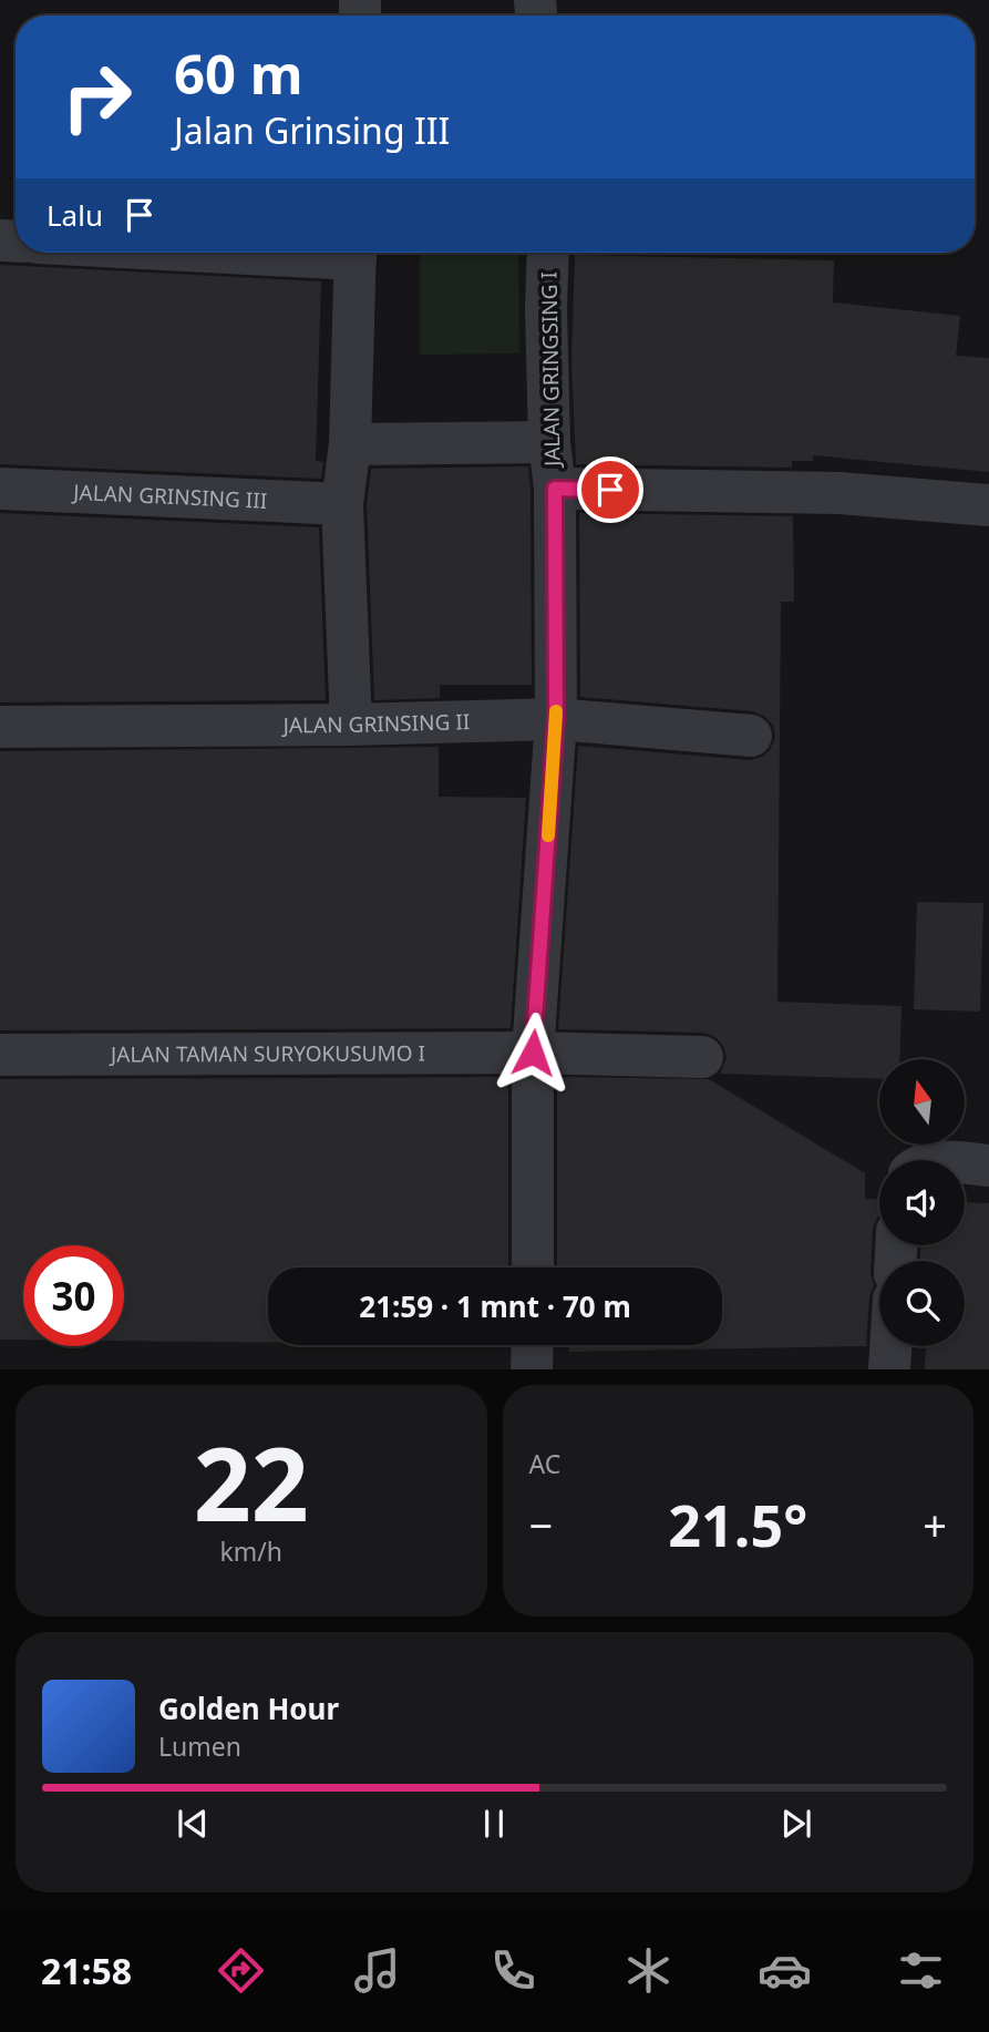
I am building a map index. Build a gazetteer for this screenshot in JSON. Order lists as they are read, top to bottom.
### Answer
{
  "streets": {
    "street": [
      "JALAN GRINGSING I",
      "JALAN GRINSING III",
      "JALAN GRINSING II",
      "JALAN TAMAN SURYOKUSUMO I"
    ]
  },
  "crossings": [
    ["JALAN GRINGSING I", "JALAN GRINSING II"],
    ["JALAN GRINGSING I", "JALAN TAMAN SURYOKUSUMO I"]
  ],
  "north": "top",
  "page": {
    "turn": ["60 m", "Jalan Grinsing III"],
    "then": "Lalu",
    "limit": "30",
    "trip": "21:59 · 1 mnt · 70 m",
    "tile": [
      ["22", "km/h"],
      "AC"
    ],
    "heat": ["−", "21.5°", "+"],
    "song": ["Golden Hour", "Lumen"],
    "tabs": "21:58"
  }
}
